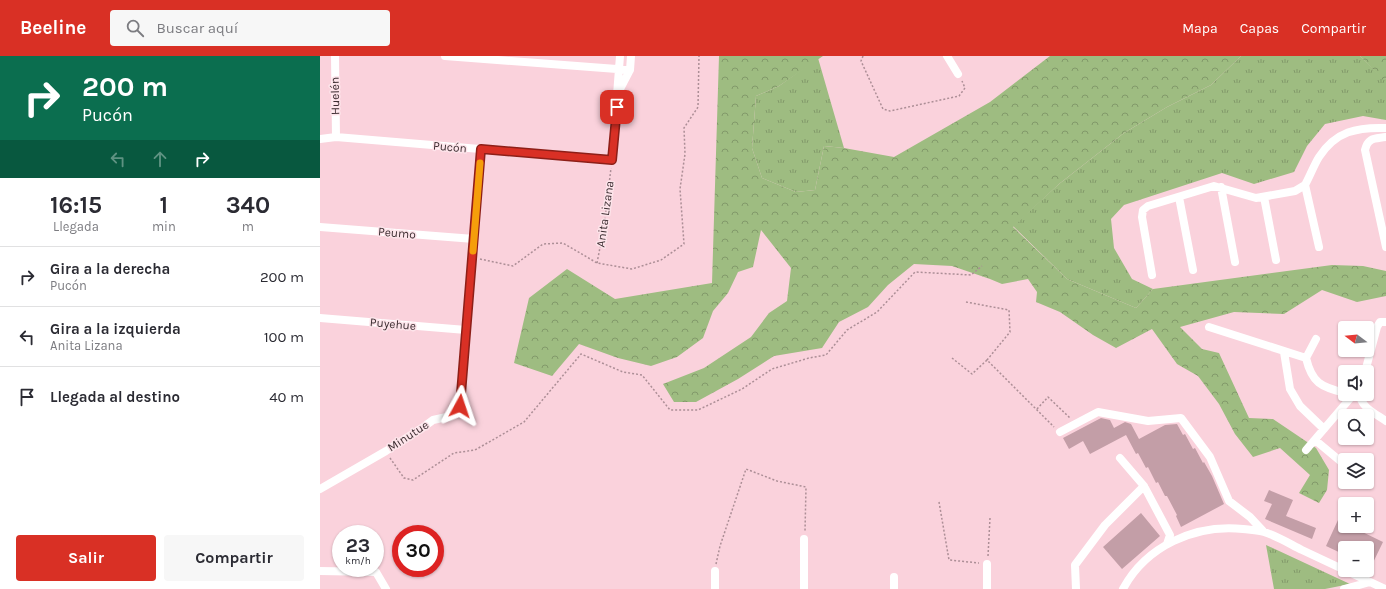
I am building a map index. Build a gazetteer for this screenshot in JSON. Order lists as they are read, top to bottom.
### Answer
{
  "streets": {
    "street": [
      "Huelén",
      "Pucón",
      "Peumo",
      "Puyehue",
      "Minutue"
    ],
    "path": ["Anita Lizana"]
  },
  "crossings": [
    ["Huelén", "Pucón"],
    ["Pucón", "Anita Lizana"],
    ["Pucón", "Minutue"],
    ["Peumo", "Minutue"],
    ["Puyehue", "Minutue"]
  ],
  "north": "left",
  "page": {
    "header": "Beeline",
    "search": "Buscar aquí",
    "nav": ["Mapa", "Capas", "Compartir"],
    "turn": ["200 m", "Pucón"],
    "eta": [
      "16:15",
      "Llegada",
      "1",
      "min",
      "340",
      "m"
    ],
    "list": [
      {
        "name": "Gira a la derecha",
        "note": "Pucón",
        "value": "200 m"
      },
      {
        "name": "Gira a la izquierda",
        "note": "Anita Lizana",
        "value": "100 m"
      },
      {
        "name": "Llegada al destino",
        "value": "40 m"
      }
    ],
    "map_buttons": ["+", "−"],
    "speed": "23 km/h",
    "limit": "30",
    "buttons": ["Salir", "Compartir"]
  }
}
